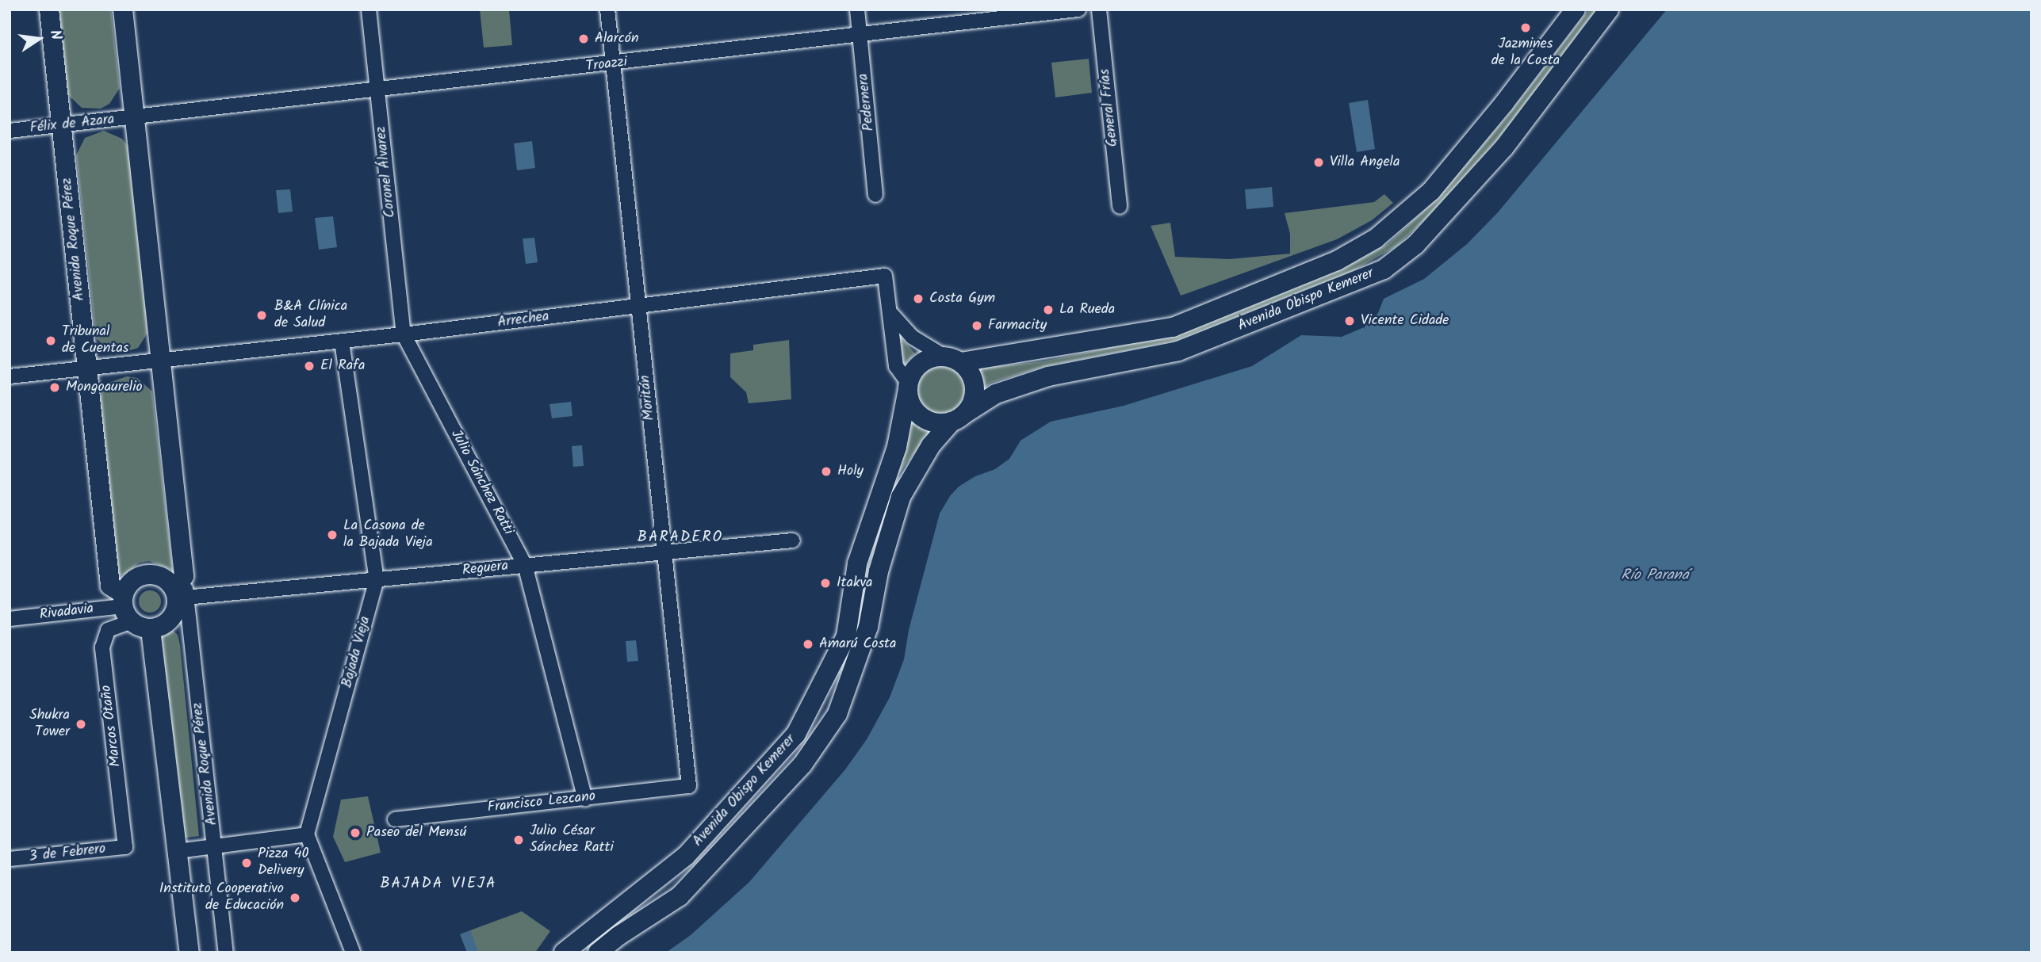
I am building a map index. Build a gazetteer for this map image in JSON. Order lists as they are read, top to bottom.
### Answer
{
  "streets": {
    "main road": ["Avenida Roque Pérez", "Avenida Obispo Kemerer"],
    "street": [
      "Troazzi",
      "Pedernera",
      "General Frías",
      "Félix de Azara",
      "Coronel Álvarez",
      "Arrechea",
      "Moritán",
      "Julio Sánchez Ratti",
      "Reguera",
      "Rivadavia",
      "Bajada Vieja",
      "Marcos Otaño",
      "Francisco Lezcano",
      "3 de Febrero"
    ]
  },
  "crossings": [
    ["Troazzi", "Pedernera"],
    ["Troazzi", "Félix de Azara"],
    ["Troazzi", "Coronel Álvarez"],
    ["Troazzi", "Avenida Roque Pérez"],
    ["Troazzi", "Moritán"],
    ["Félix de Azara", "Avenida Roque Pérez"],
    ["Coronel Álvarez", "Arrechea"],
    ["Coronel Álvarez", "Julio Sánchez Ratti"],
    ["Avenida Roque Pérez", "Arrechea"],
    ["Avenida Roque Pérez", "Reguera"],
    ["Avenida Roque Pérez", "Rivadavia"],
    ["Arrechea", "Moritán"],
    ["Arrechea", "Julio Sánchez Ratti"],
    ["Arrechea", "Bajada Vieja"],
    ["Moritán", "Reguera"],
    ["Moritán", "Francisco Lezcano"],
    ["Julio Sánchez Ratti", "Reguera"],
    ["Julio Sánchez Ratti", "Francisco Lezcano"],
    ["Reguera", "Rivadavia"],
    ["Reguera", "Bajada Vieja"],
    ["Marcos Otaño", "3 de Febrero"]
  ],
  "districts": ["BARADERO", "BAJADA VIEJA"],
  "water": ["Río Paraná"],
  "places": [
    "Jazmines de la Costa",
    "Alarcón",
    "Villa Angela",
    "Costa Gym",
    "La Rueda",
    "B&A Clínica de Salud",
    "Vicente Cidade",
    "Farmacity",
    "Tribunal de Cuentas",
    "El Rafa",
    "Mongoaurelio",
    "Holy",
    "La Casona de la Bajada Vieja",
    "Itakva",
    "Amarú Costa",
    "Shukra Tower",
    "Paseo del Mensú",
    "Julio César Sánchez Ratti",
    "Pizza 40 Delivery",
    "Instituto Cooperativo de Educación"
  ],
  "north": "right"
}
